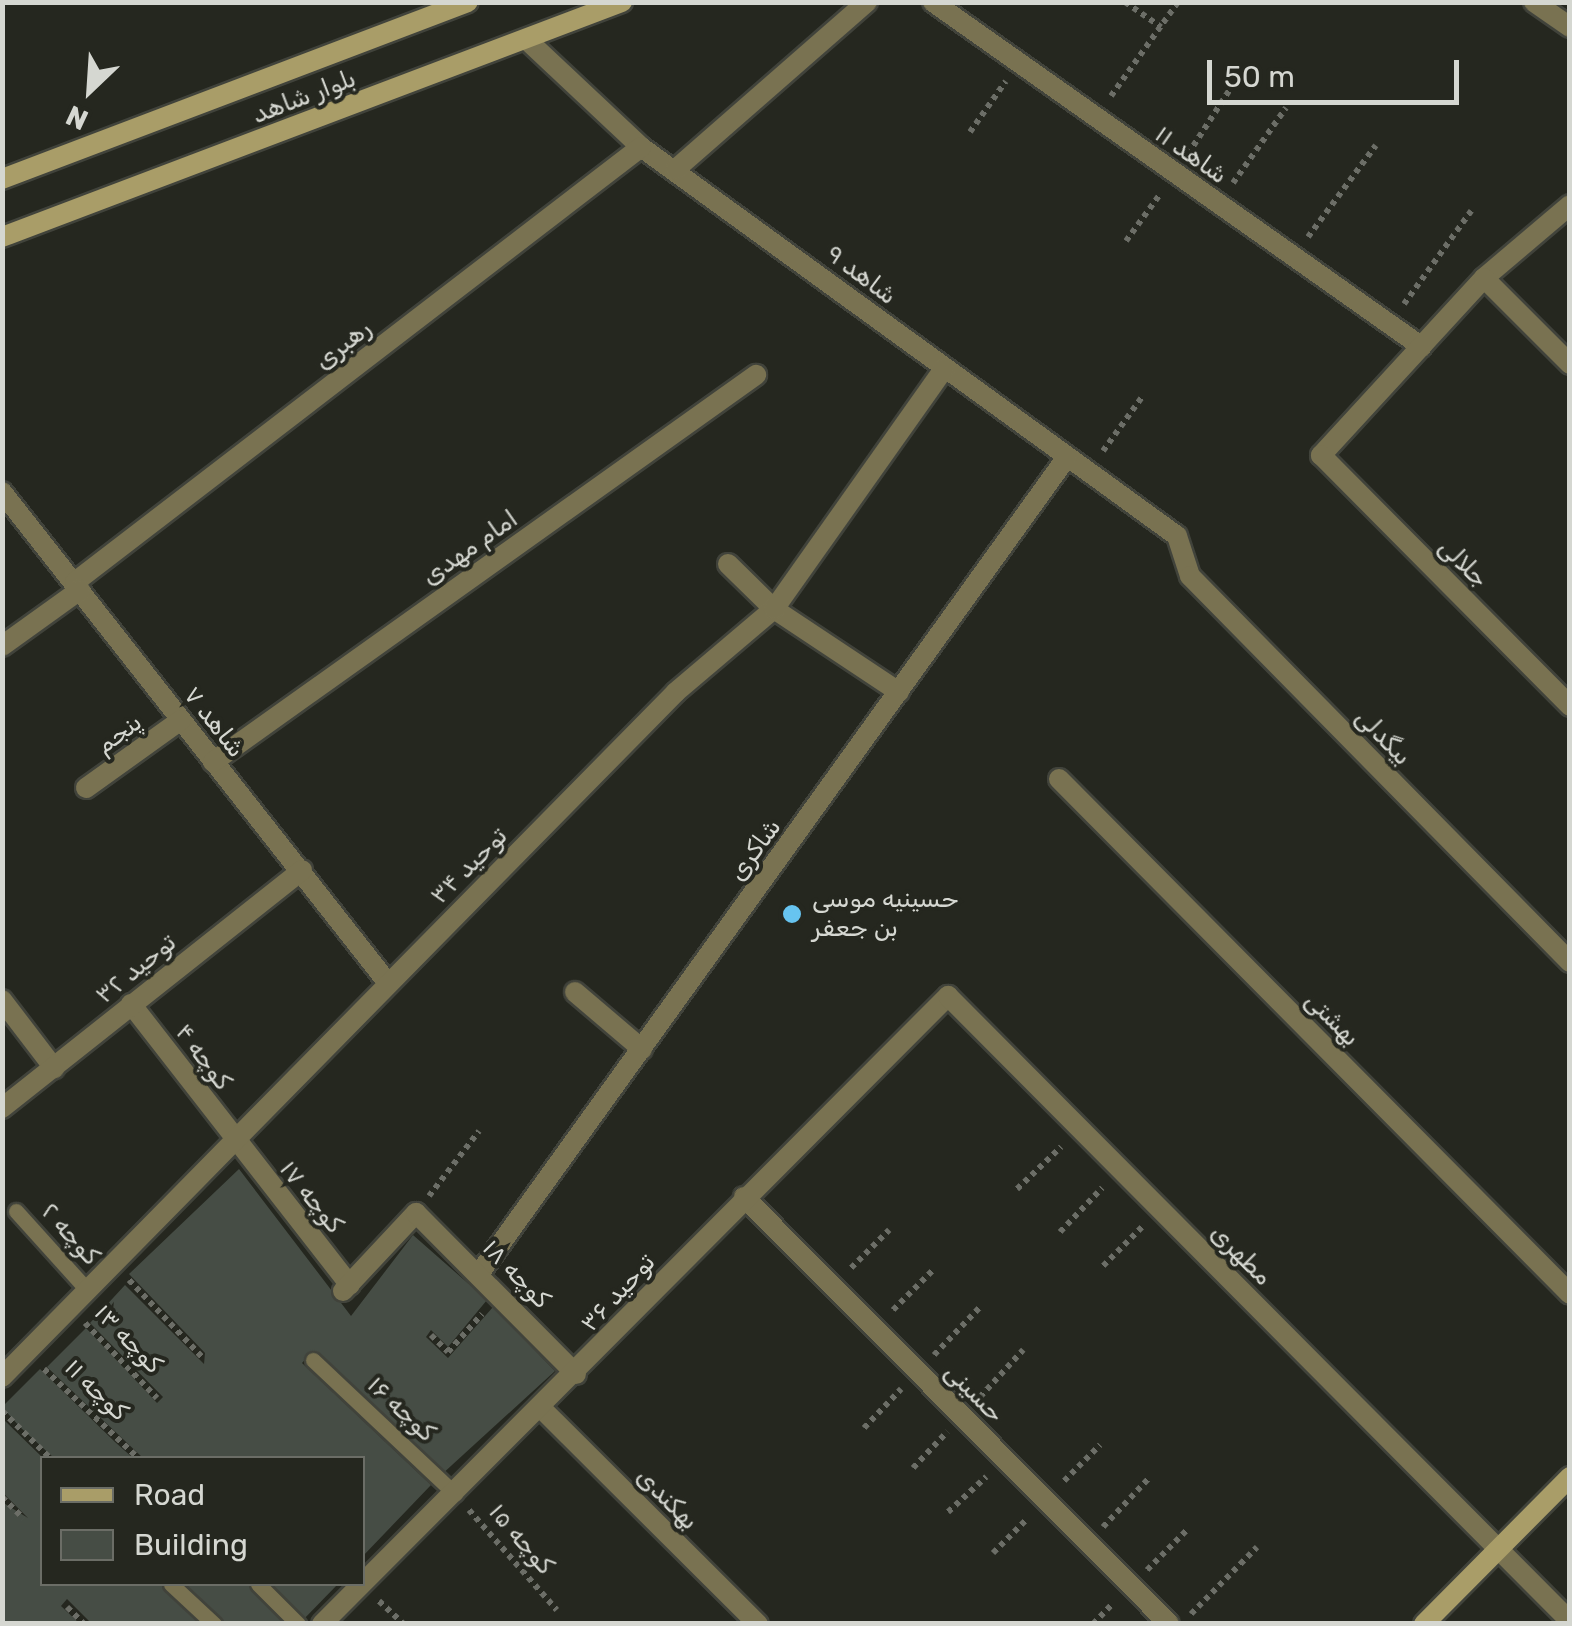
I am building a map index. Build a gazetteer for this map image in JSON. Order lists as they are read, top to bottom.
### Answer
{
  "streets": {
    "main road": ["بلوار شاهد"],
    "street": [
      "شاهد ۱۱",
      "شاهد ۹",
      "رهبری",
      "امام مهدی",
      "جلالی",
      "شاهد ۷",
      "پنجم",
      "بیگدلی",
      "شاکری",
      "توحید ۳۴",
      "توحید ۳۲",
      "بهشتی",
      "کوچه ۴",
      "کوچه ۱۷",
      "مطهری",
      "کوچه ۱۸",
      "توحید ۳۶",
      "حسینی",
      "بهکندی"
    ],
    "lane": ["کوچه ۲", "کوچه ۱۶"],
    "path": ["کوچه ۱۳", "کوچه ۱۱", "کوچه ۱۵"]
  },
  "crossings": [
    ["بلوار شاهد", "شاهد ۹"],
    ["شاهد ۱۱", "جلالی"],
    ["شاهد ۹", "رهبری"],
    ["شاهد ۹", "بیگدلی"],
    ["شاهد ۹", "شاکری"],
    ["شاهد ۹", "توحید ۳۴"],
    ["رهبری", "شاهد ۷"],
    ["امام مهدی", "شاهد ۷"],
    ["شاهد ۷", "پنجم"],
    ["شاهد ۷", "توحید ۳۴"],
    ["شاهد ۷", "توحید ۳۲"],
    ["شاکری", "کوچه ۱۸"],
    ["توحید ۳۴", "کوچه ۴"],
    ["توحید ۳۴", "کوچه ۱۷"],
    ["توحید ۳۴", "کوچه ۲"],
    ["توحید ۳۴", "کوچه ۱۳"],
    ["توحید ۳۴", "کوچه ۱۱"],
    ["توحید ۳۲", "کوچه ۴"],
    ["کوچه ۴", "کوچه ۱۷"],
    ["کوچه ۱۷", "کوچه ۱۸"],
    ["مطهری", "توحید ۳۶"],
    ["کوچه ۱۸", "توحید ۳۶"],
    ["توحید ۳۶", "حسینی"],
    ["توحید ۳۶", "کوچه ۱۶"],
    ["توحید ۳۶", "بهکندی"],
    ["توحید ۳۶", "کوچه ۱۵"],
    ["کوچه ۱۶", "کوچه ۱۵"]
  ],
  "places": ["حسینیه موسی بن جعفر"],
  "legend": ["Road", "Building"],
  "scale_bar": "50 m",
  "north": "bottom left"
}
